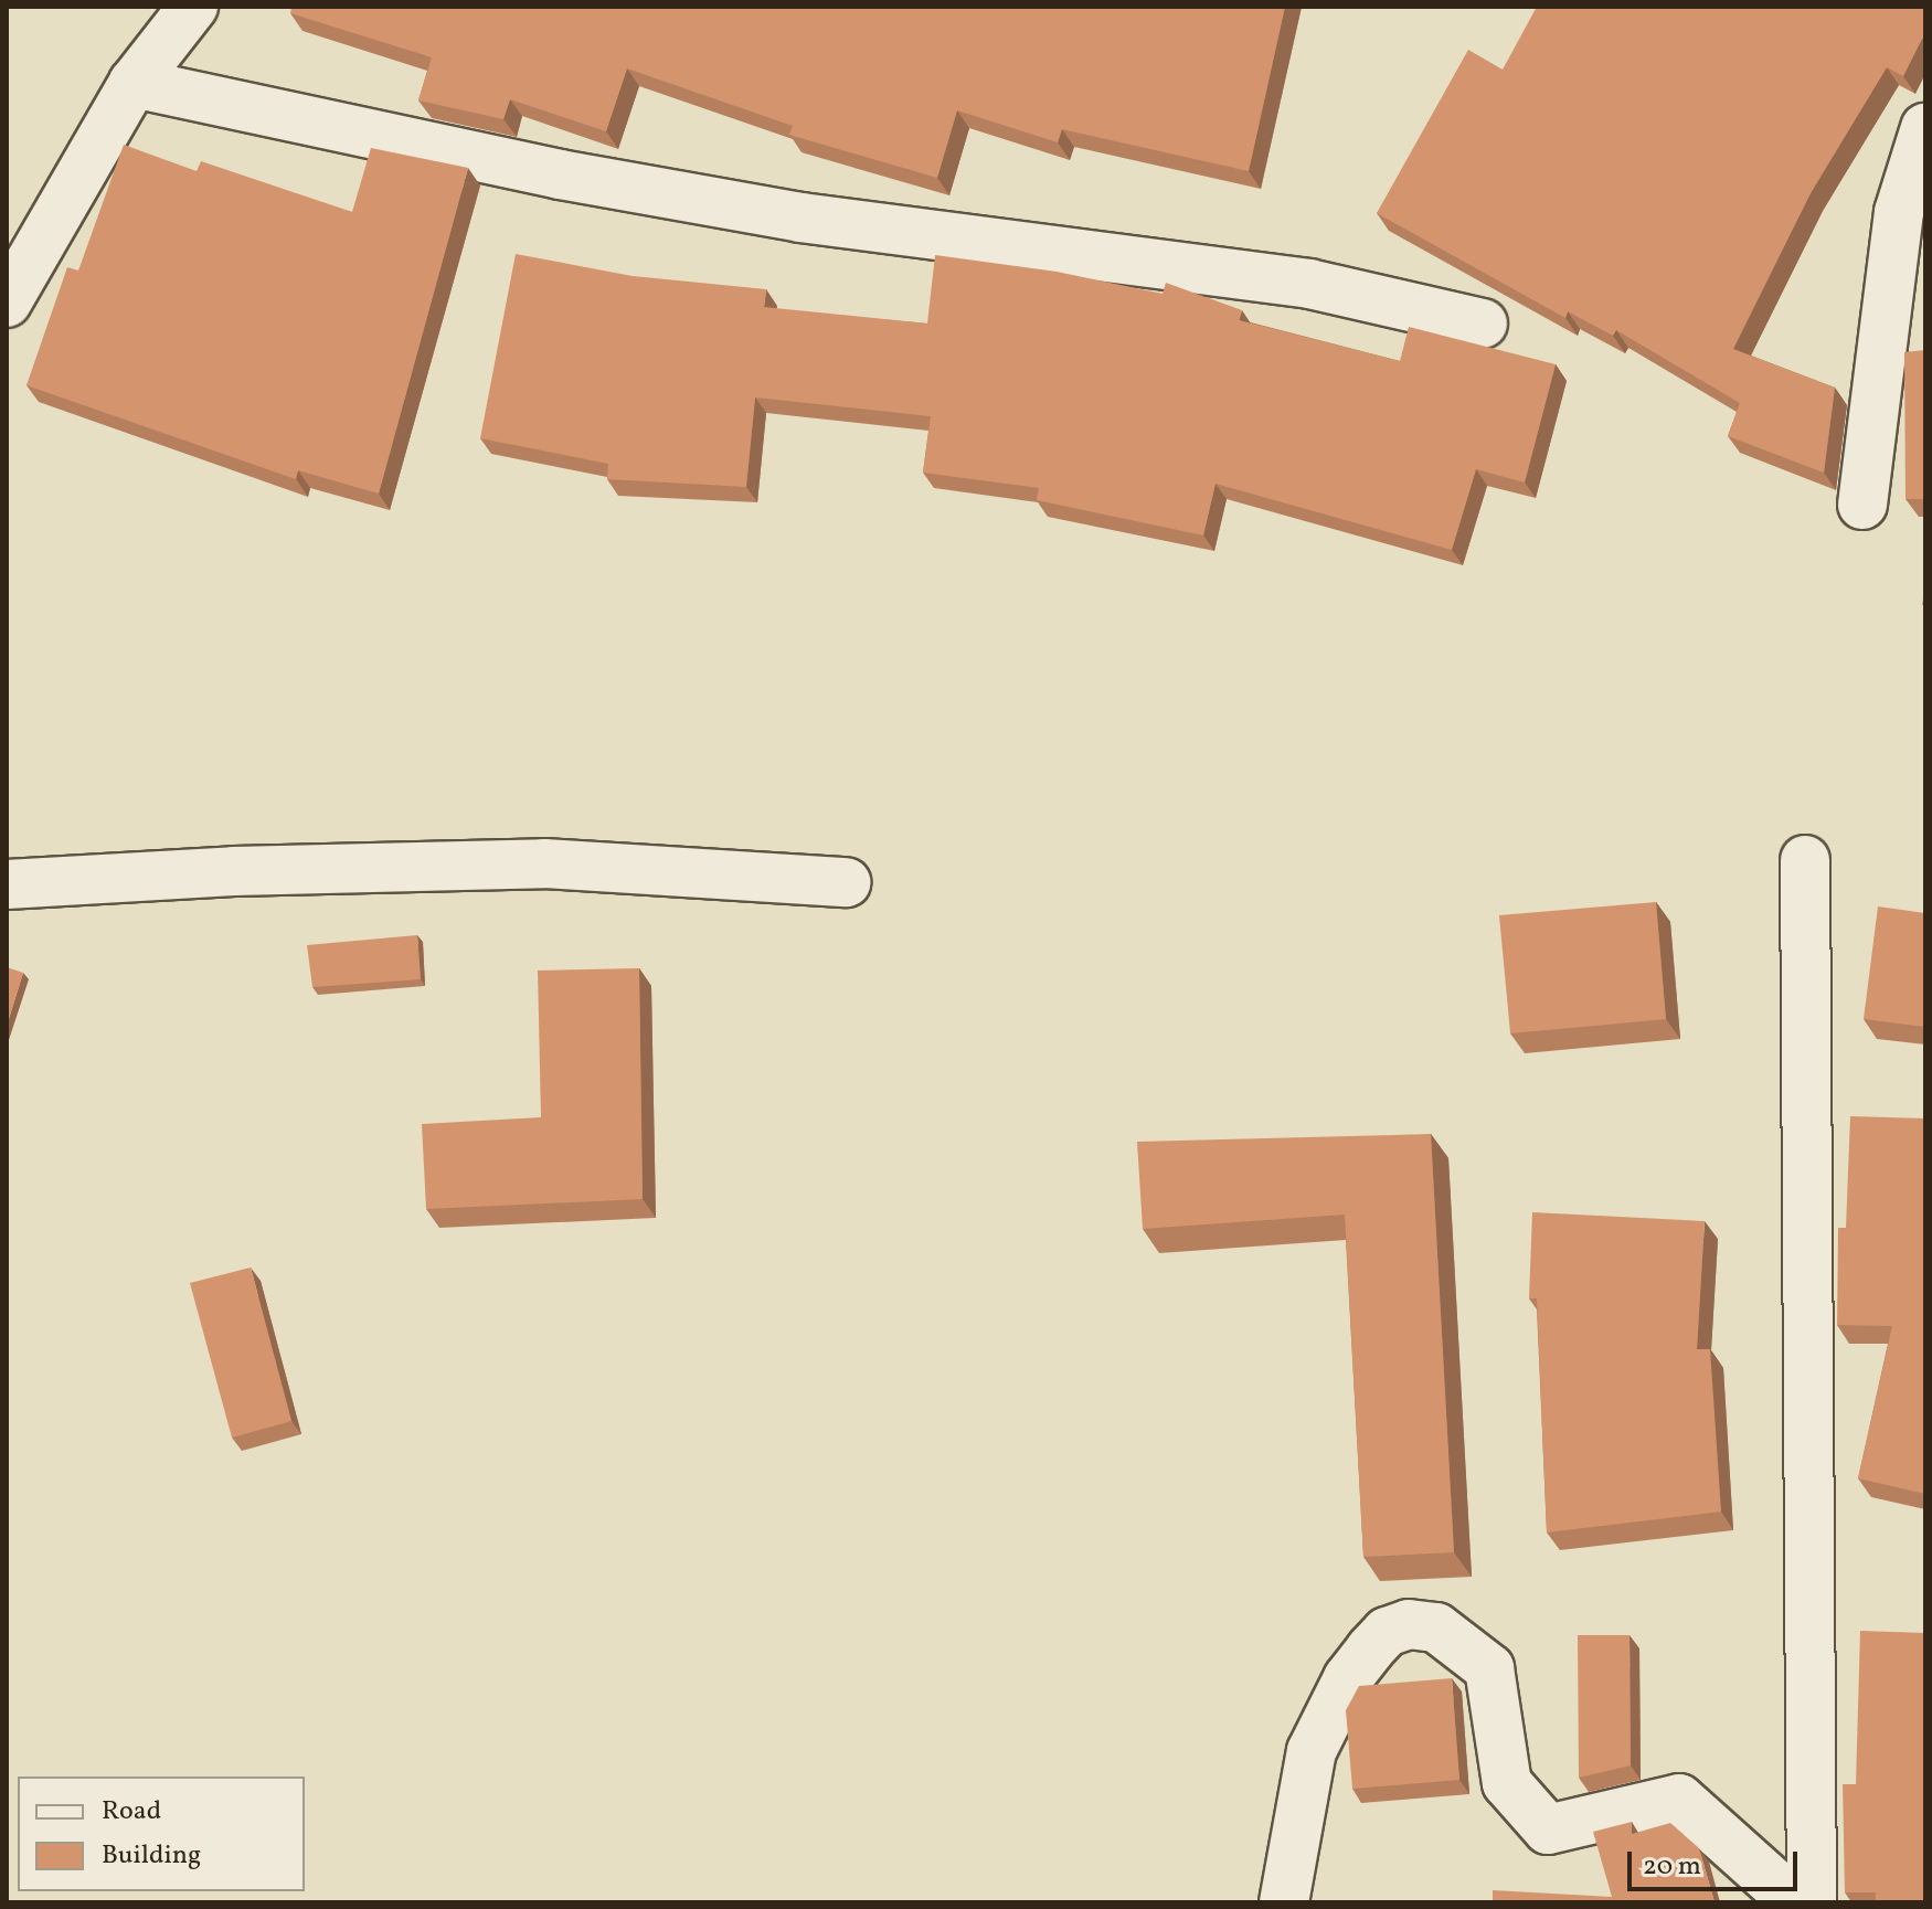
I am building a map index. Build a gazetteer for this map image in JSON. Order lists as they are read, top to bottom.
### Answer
{
  "legend": ["Road", "Building"],
  "scale_bar": "20 m"
}
